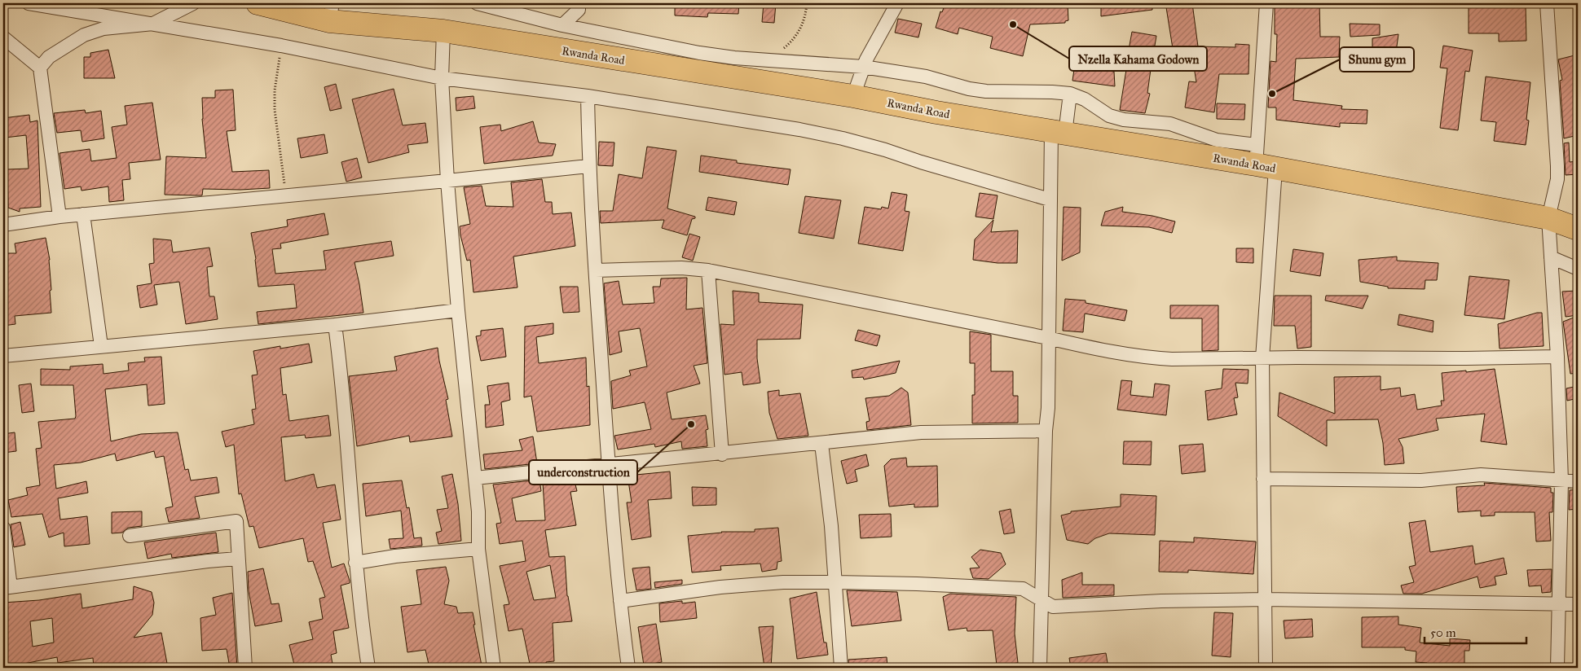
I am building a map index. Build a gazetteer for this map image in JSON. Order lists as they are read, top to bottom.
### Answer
{
  "streets": {
    "highway": ["Rwanda Road"]
  },
  "places": ["Nzella Kahama Godown", "Shunu gym", "underconstruction"],
  "scale_bar": "50 m"
}
